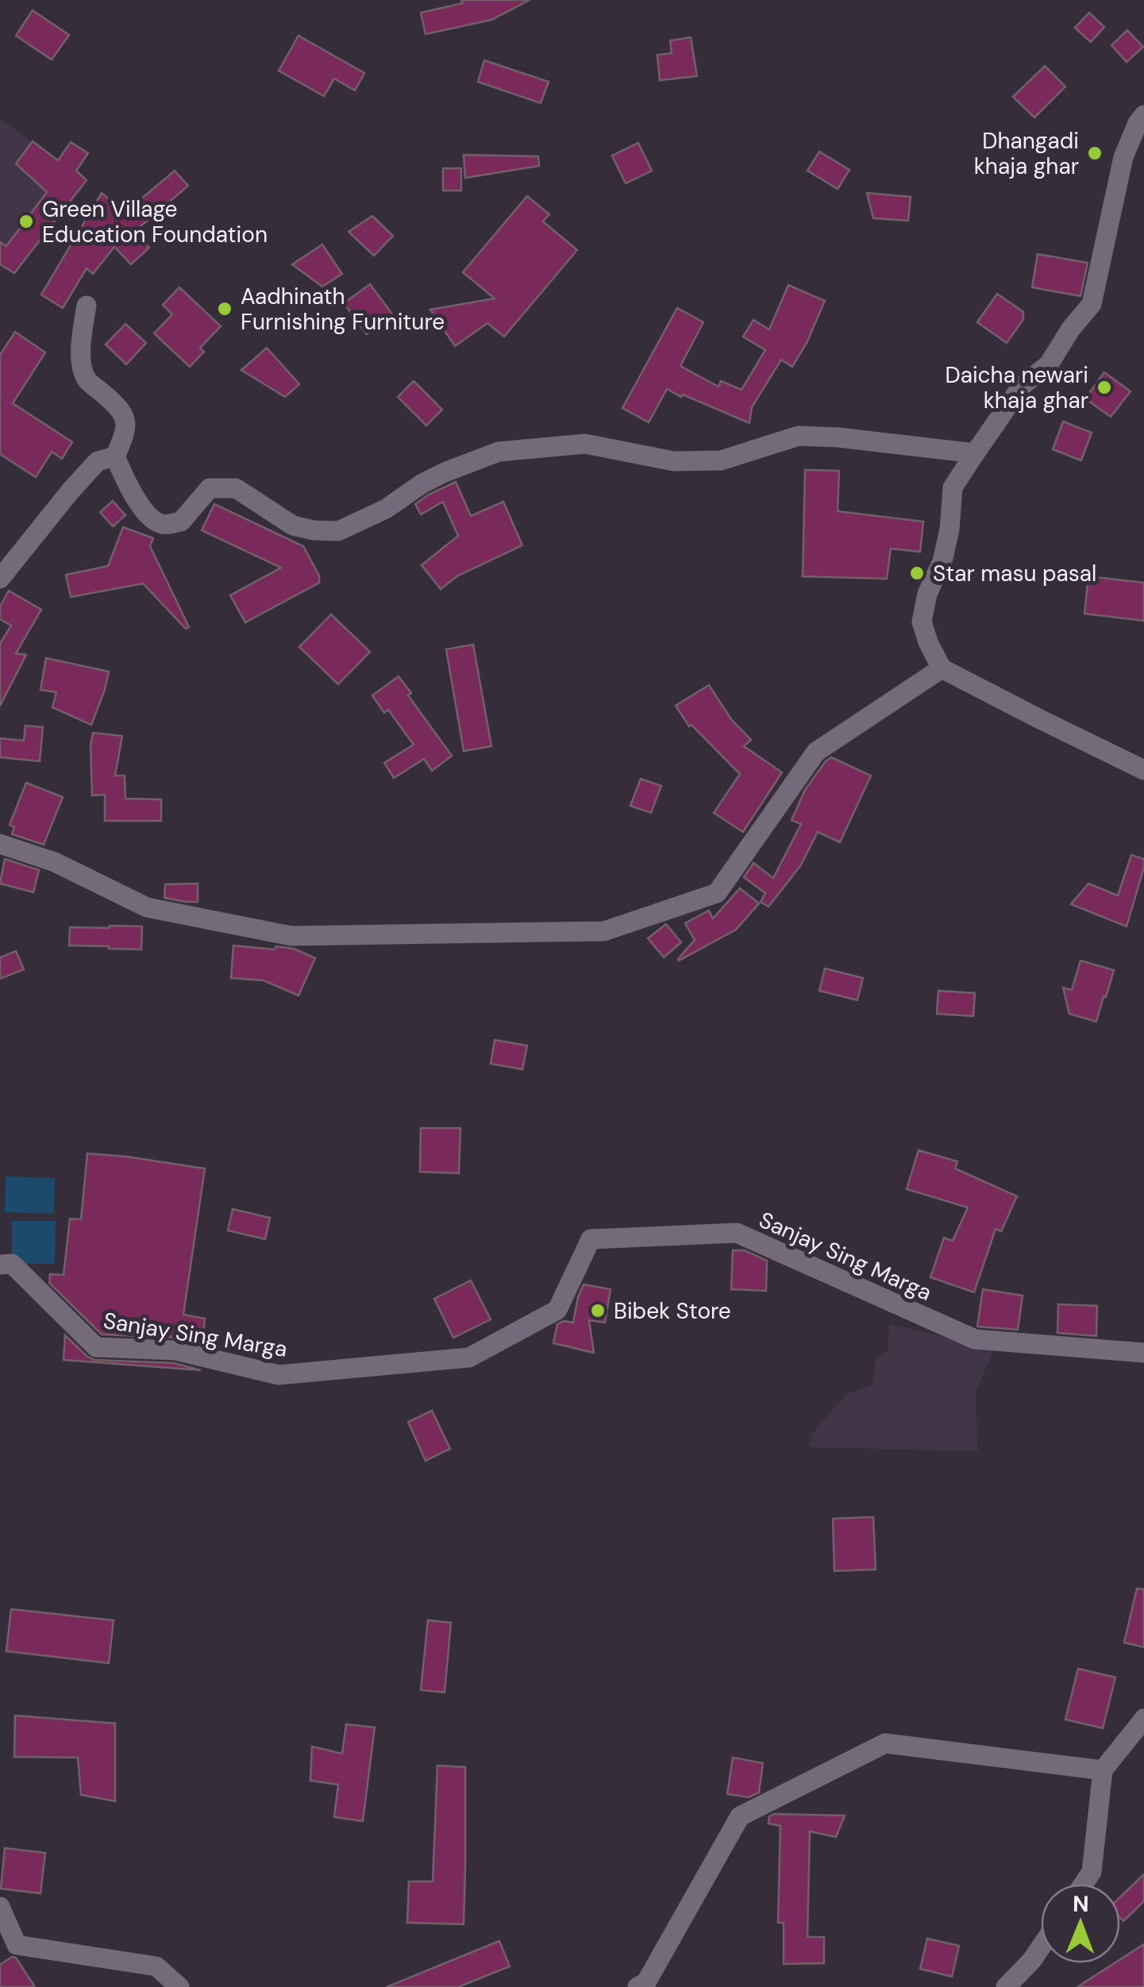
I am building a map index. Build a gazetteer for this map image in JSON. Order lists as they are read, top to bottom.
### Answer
{
  "streets": {
    "street": ["Sanjay Sing Marga"]
  },
  "places": [
    "Dhangadi khaja ghar",
    "Green Village Education Foundation",
    "Aadhinath Furnishing Furniture",
    "Daicha newari khaja ghar",
    "Star masu pasal",
    "Bibek Store"
  ],
  "north": "top"
}
